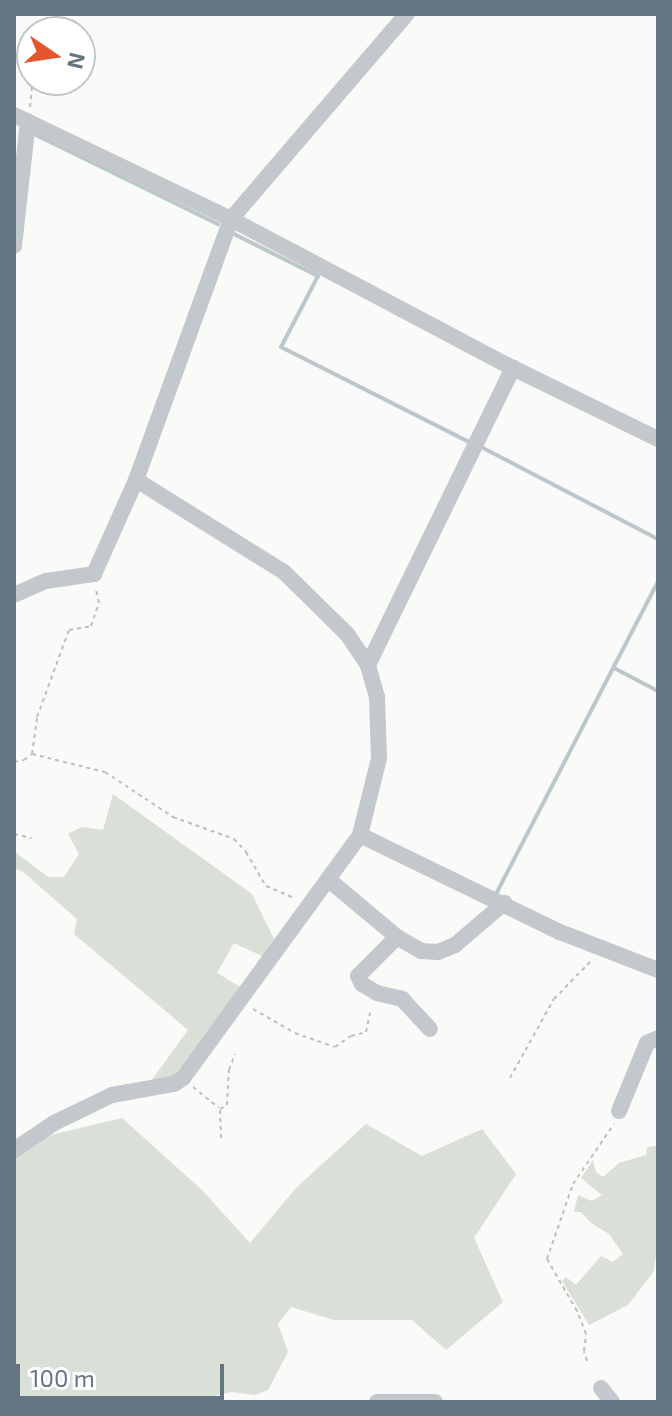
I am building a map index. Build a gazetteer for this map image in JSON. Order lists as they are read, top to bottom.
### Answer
{
  "scale_bar": "100 m",
  "north": "right"
}
